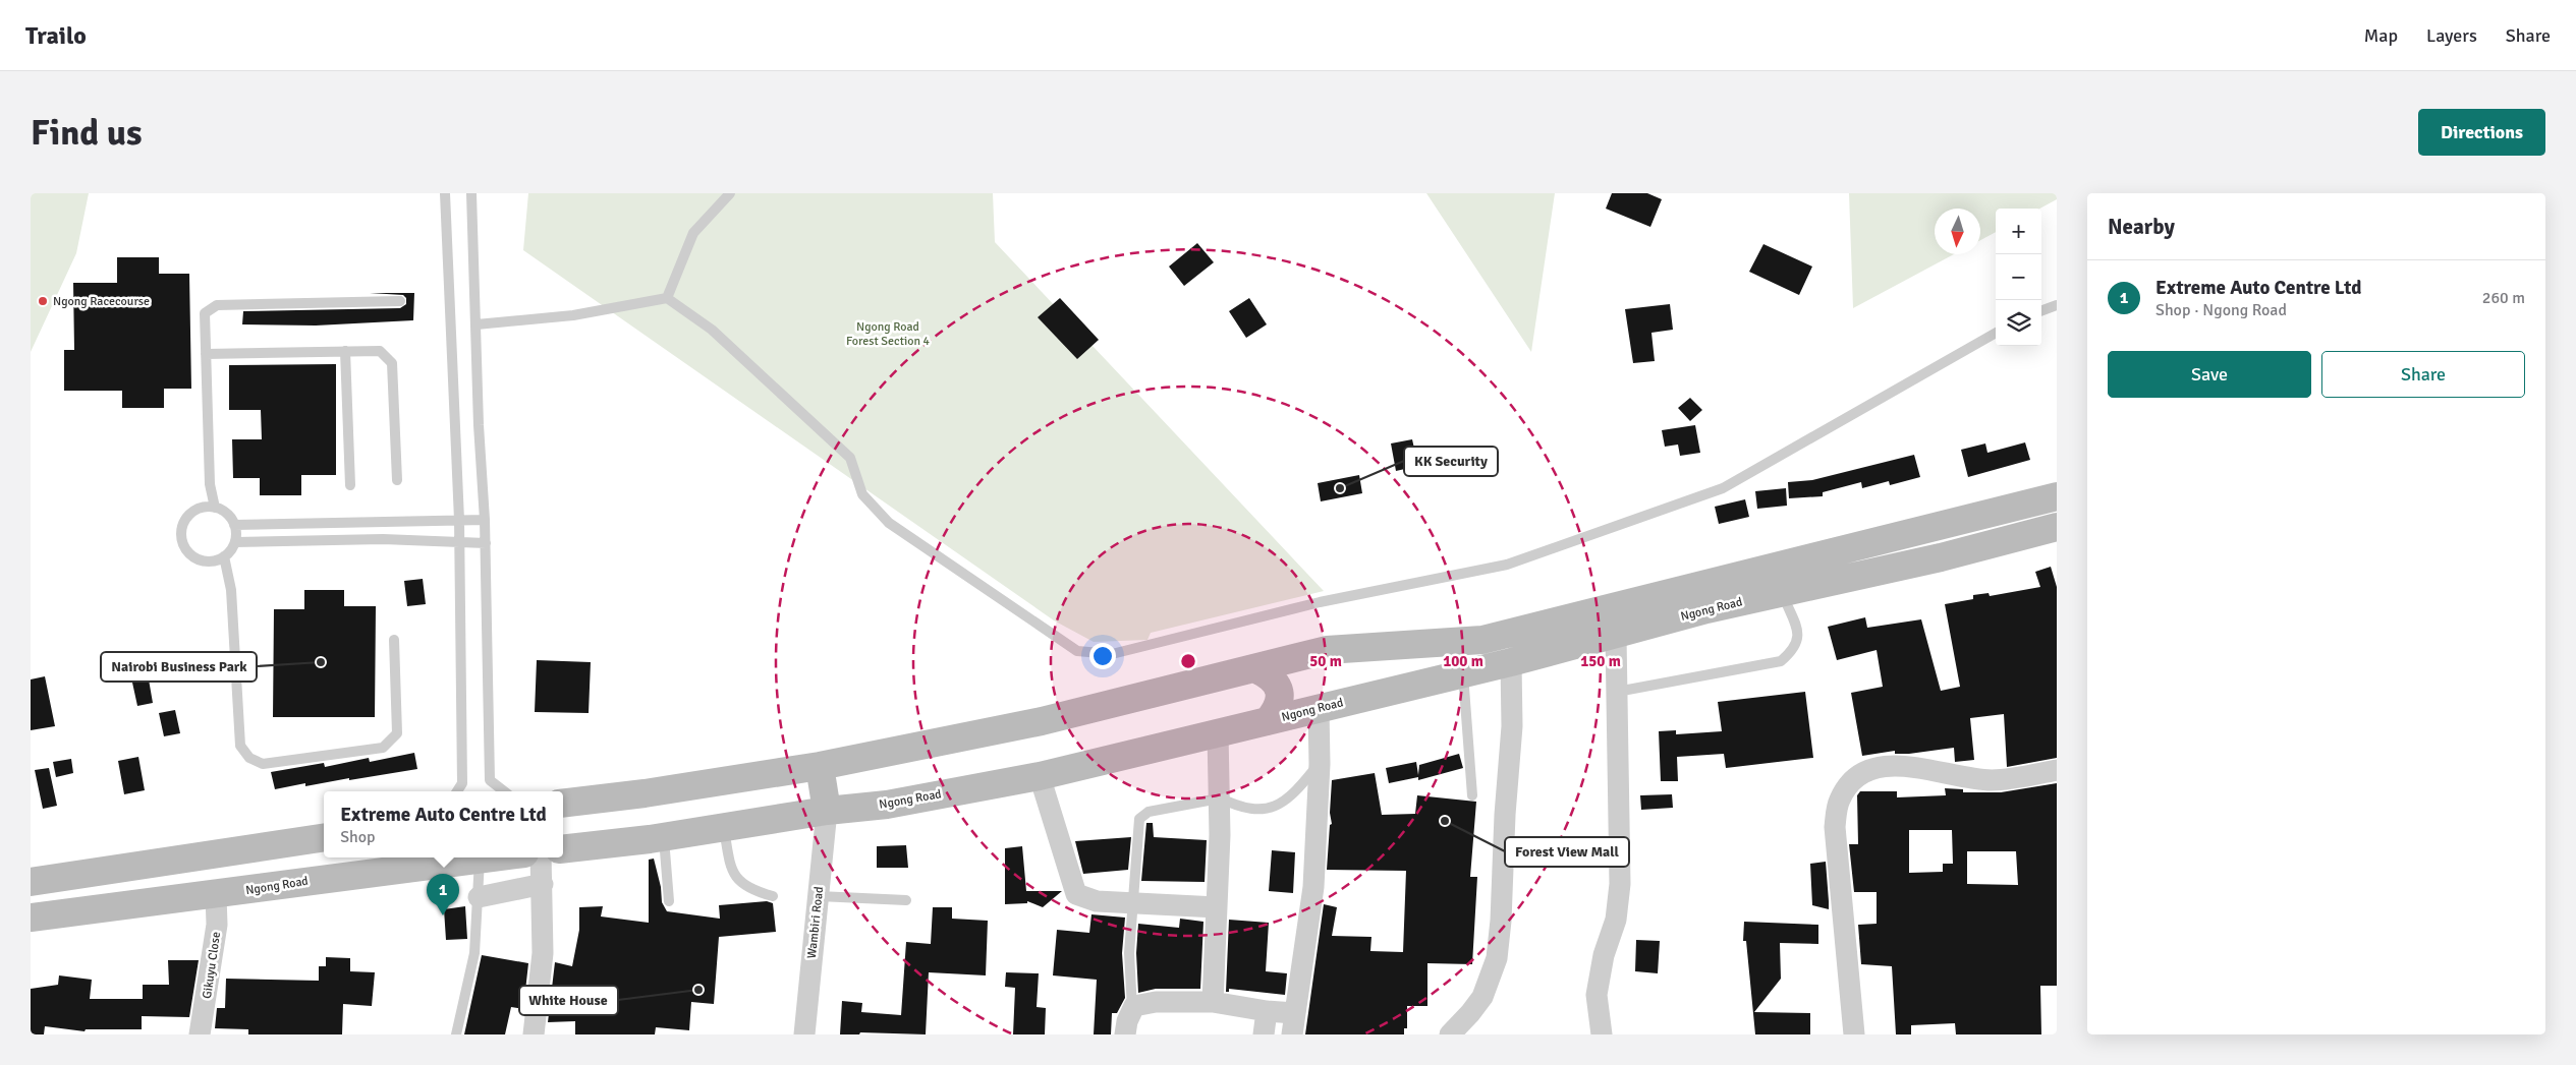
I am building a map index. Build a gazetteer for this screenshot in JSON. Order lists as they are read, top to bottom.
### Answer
{
  "streets": {
    "main road": ["Ngong Road"],
    "street": ["Wambiri Road", "Gikuyu Close"]
  },
  "crossings": [
    ["Ngong Road", "Wambiri Road"],
    ["Ngong Road", "Gikuyu Close"]
  ],
  "parks": ["Ngong Road Forest Section 4"],
  "places": [
    "Ngong Racecourse",
    "KK Security",
    "Nairobi Business Park",
    "Forest View Mall",
    "White House"
  ],
  "north": "bottom",
  "page": {
    "header": "Trailo",
    "nav": ["Map", "Layers", "Share"],
    "buttons": [
      "Directions",
      ["Save", "Share"]
    ],
    "title": "Find us",
    "heading": "Nearby",
    "map_buttons": ["+", "−"],
    "list": [
      {
        "mark": "1",
        "name": "Extreme Auto Centre Ltd",
        "note": "Shop · Ngong Road",
        "value": "260 m"
      }
    ],
    "popup": ["Extreme Auto Centre Ltd", "Shop"],
    "pins": "1"
  },
  "rings": ["50 m", "100 m", "150 m"]
}
